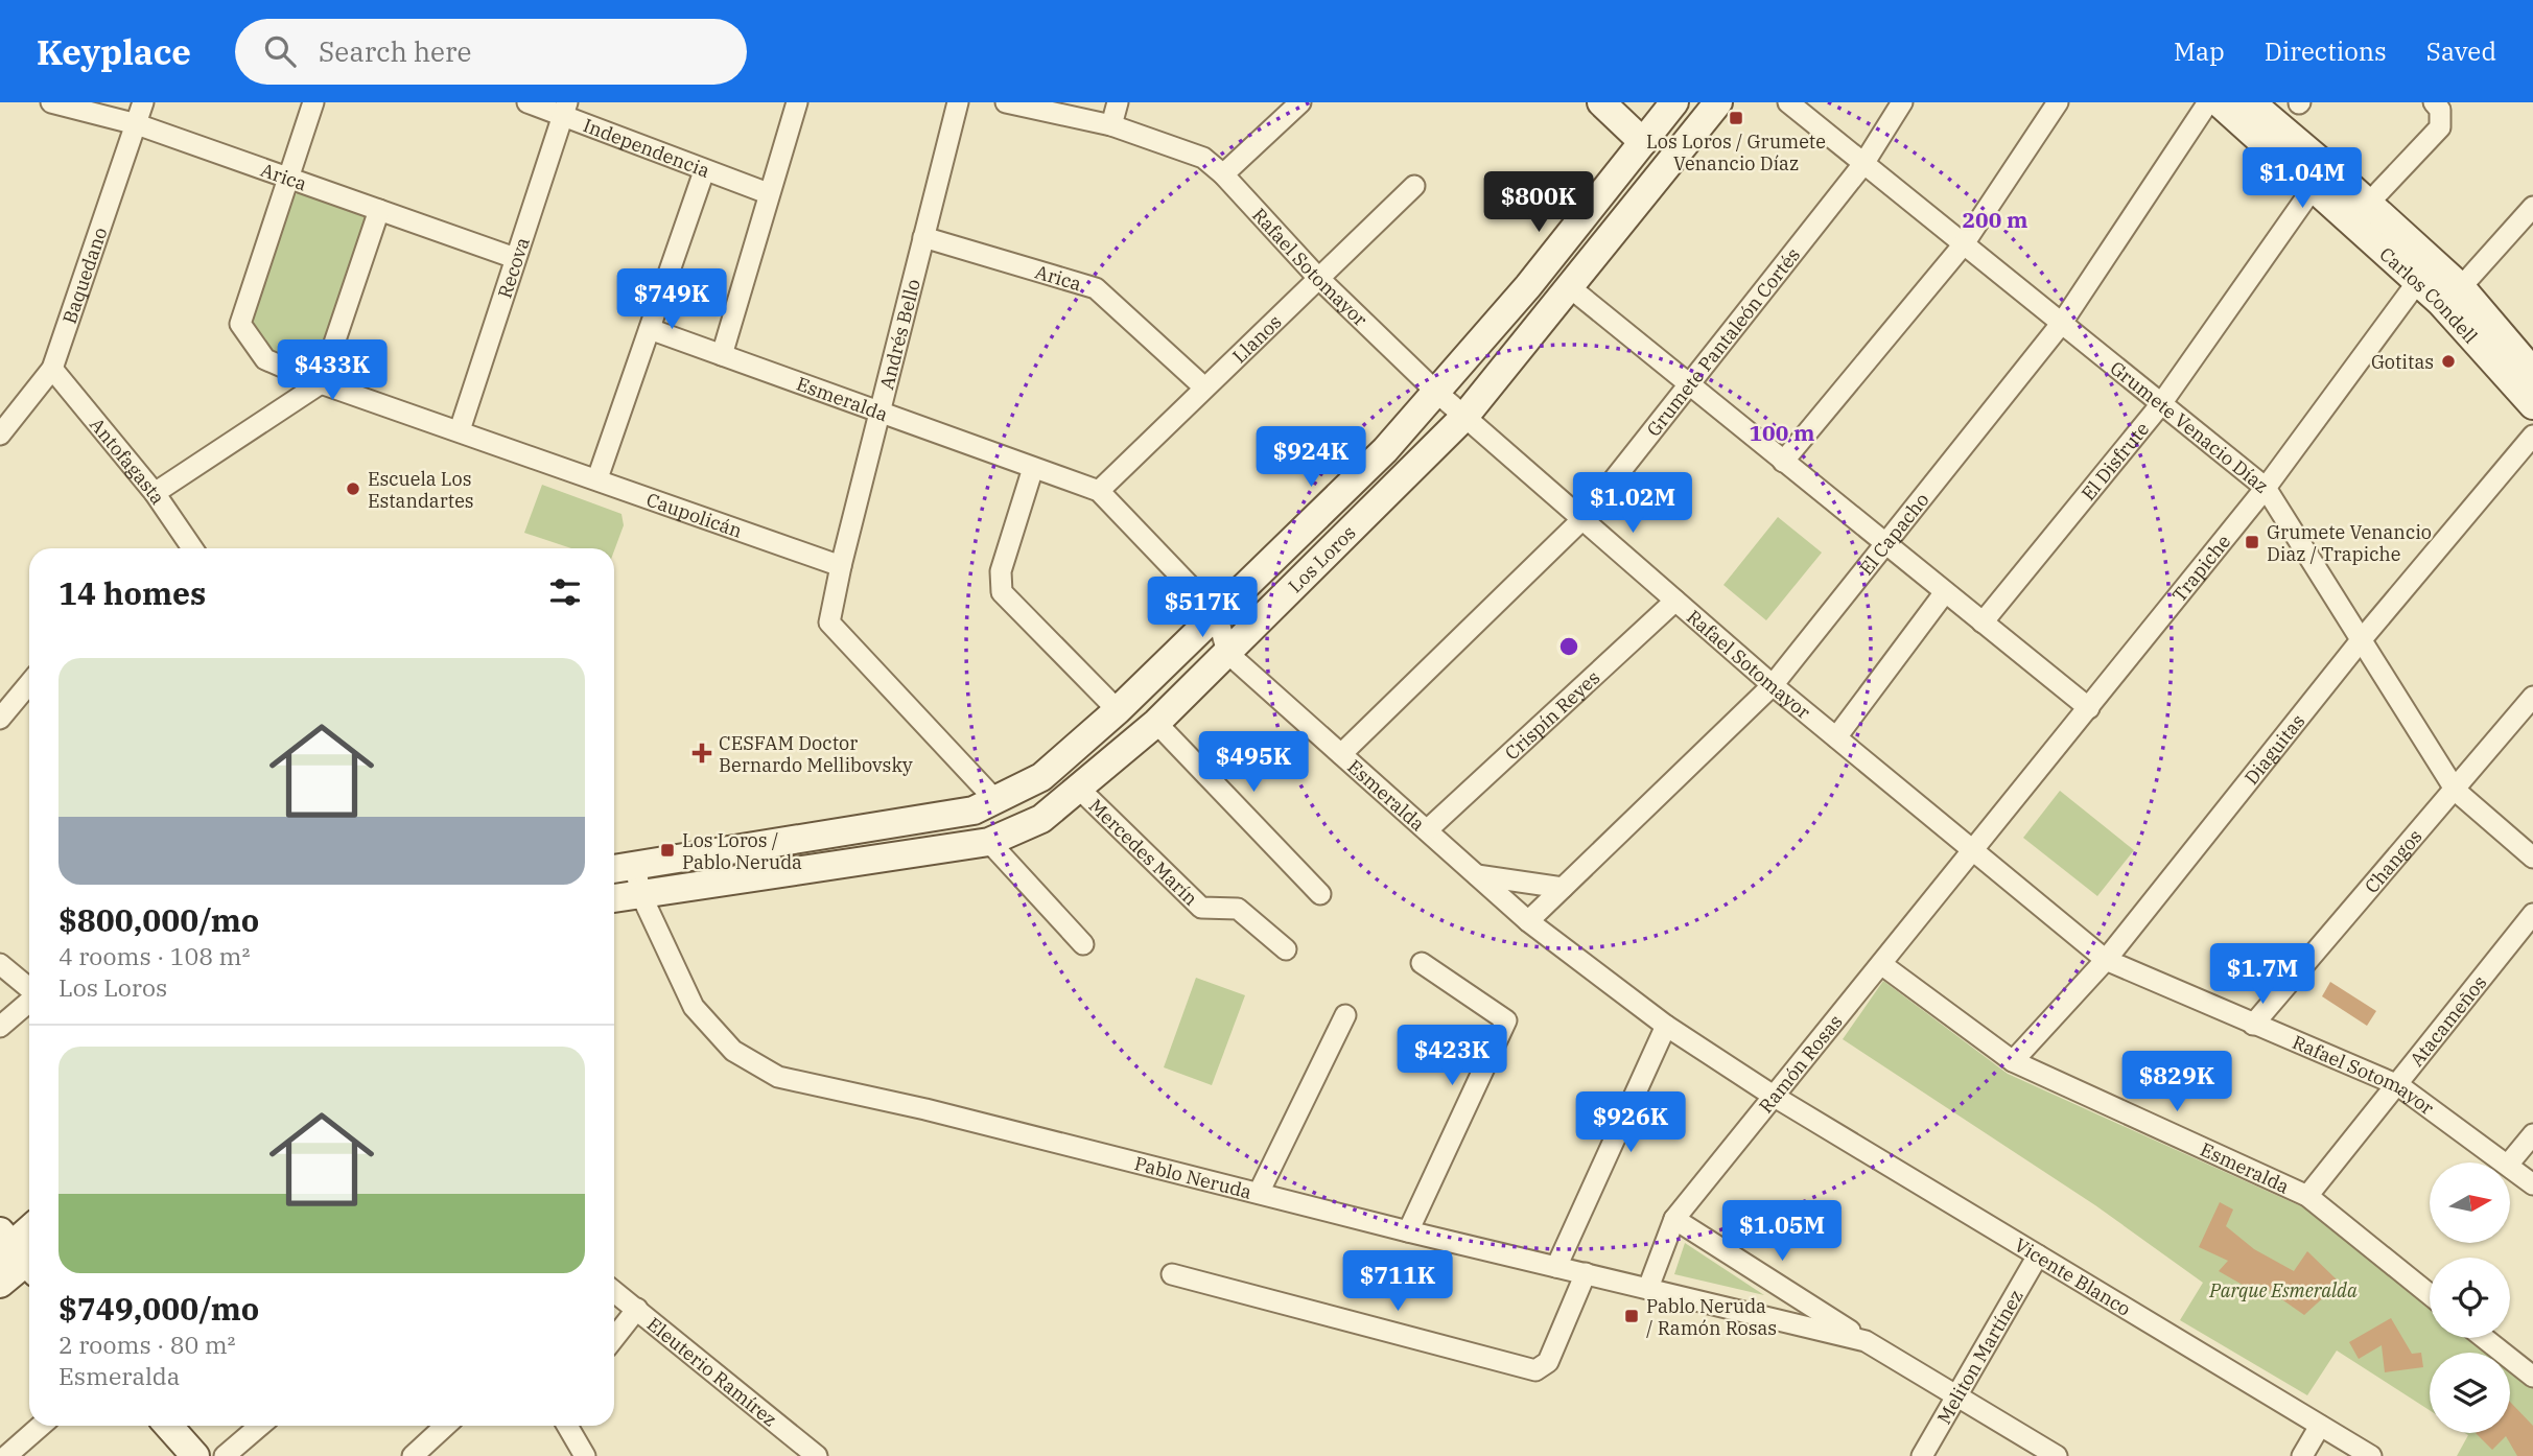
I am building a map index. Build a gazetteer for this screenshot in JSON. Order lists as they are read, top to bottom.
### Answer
{
  "streets": {
    "main road": ["Carlos Condell", "Los Loros"],
    "street": [
      "Independencia",
      "Arica",
      "Recova",
      "Rafael Sotomayor",
      "Baquedano",
      "Andrés Bello",
      "Llanos",
      "Grumete Pantaleón Cortés",
      "Esmeralda",
      "Grumete Venacio Díaz",
      "Antofagasta",
      "El Disfrute",
      "Caupolicán",
      "El Capacho",
      "Trapiche",
      "Crispín Reyes",
      "Diaguitas",
      "Mercedes Marín",
      "Changos",
      "Atacameños",
      "Ramón Rosas",
      "Pablo Neruda",
      "Vicente Blanco",
      "Meliton Martínez",
      "Eleuterio Ramírez"
    ]
  },
  "crossings": [
    ["Independencia", "Recova"],
    ["Arica", "Recova"],
    ["Arica", "Baquedano"],
    ["Arica", "Andrés Bello"],
    ["Arica", "Llanos"],
    ["Arica", "Caupolicán"],
    ["Recova", "Caupolicán"],
    ["Rafael Sotomayor", "Llanos"],
    ["Rafael Sotomayor", "Grumete Pantaleón Cortés"],
    ["Rafael Sotomayor", "El Capacho"],
    ["Rafael Sotomayor", "Los Loros"],
    ["Rafael Sotomayor", "Trapiche"],
    ["Rafael Sotomayor", "Crispín Reyes"],
    ["Rafael Sotomayor", "Diaguitas"],
    ["Rafael Sotomayor", "Changos"],
    ["Rafael Sotomayor", "Atacameños"],
    ["Rafael Sotomayor", "Ramón Rosas"],
    ["Baquedano", "Antofagasta"],
    ["Carlos Condell", "El Disfrute"],
    ["Carlos Condell", "Trapiche"],
    ["Andrés Bello", "Esmeralda"],
    ["Andrés Bello", "Caupolicán"],
    ["Llanos", "Esmeralda"],
    ["Grumete Pantaleón Cortés", "Esmeralda"],
    ["Grumete Pantaleón Cortés", "Grumete Venacio Díaz"],
    ["Esmeralda", "El Capacho"],
    ["Esmeralda", "Los Loros"],
    ["Esmeralda", "Crispín Reyes"],
    ["Esmeralda", "Diaguitas"],
    ["Esmeralda", "Atacameños"],
    ["Esmeralda", "Ramón Rosas"],
    ["Esmeralda", "Vicente Blanco"],
    ["Grumete Venacio Díaz", "El Disfrute"],
    ["Grumete Venacio Díaz", "El Capacho"],
    ["Grumete Venacio Díaz", "Trapiche"],
    ["Grumete Venacio Díaz", "Diaguitas"],
    ["Grumete Venacio Díaz", "Changos"],
    ["Los Loros", "Mercedes Marín"],
    ["Los Loros", "Pablo Neruda"],
    ["Trapiche", "Ramón Rosas"],
    ["Ramón Rosas", "Pablo Neruda"],
    ["Ramón Rosas", "Vicente Blanco"],
    ["Pablo Neruda", "Meliton Martínez"],
    ["Vicente Blanco", "Meliton Martínez"]
  ],
  "parks": ["Parque Esmeralda"],
  "places": {
    "transit": [
      "Los Loros / Grumete Venancio Díaz",
      "Grumete Venancio Diaz / Trapiche",
      "Los Loros / Pablo Neruda",
      "Pablo Neruda / Ramón Rosas"
    ],
    "other": ["Gotitas", "Escuela Los Estandartes"],
    "health": ["CESFAM Doctor Bernardo Mellibovsky"]
  },
  "north": "right",
  "page": {
    "header": "Keyplace",
    "search": "Search here",
    "nav": ["Map", "Directions", "Saved"],
    "price": [
      "$1.04M",
      "$800K",
      "$749K",
      "$433K",
      "$924K",
      "$1.02M",
      "$517K",
      "$495K",
      "$1.7M",
      "$423K",
      "$829K",
      "$926K",
      "$1.05M",
      "$711K"
    ],
    "heading": "14 homes",
    "list": [
      {
        "name": "$800,000/mo",
        "note": "4 rooms · 108 m² · Los Loros"
      },
      {
        "name": "$749,000/mo",
        "note": "2 rooms · 80 m² · Esmeralda"
      }
    ]
  },
  "rings": ["200 m", "100 m"]
}
